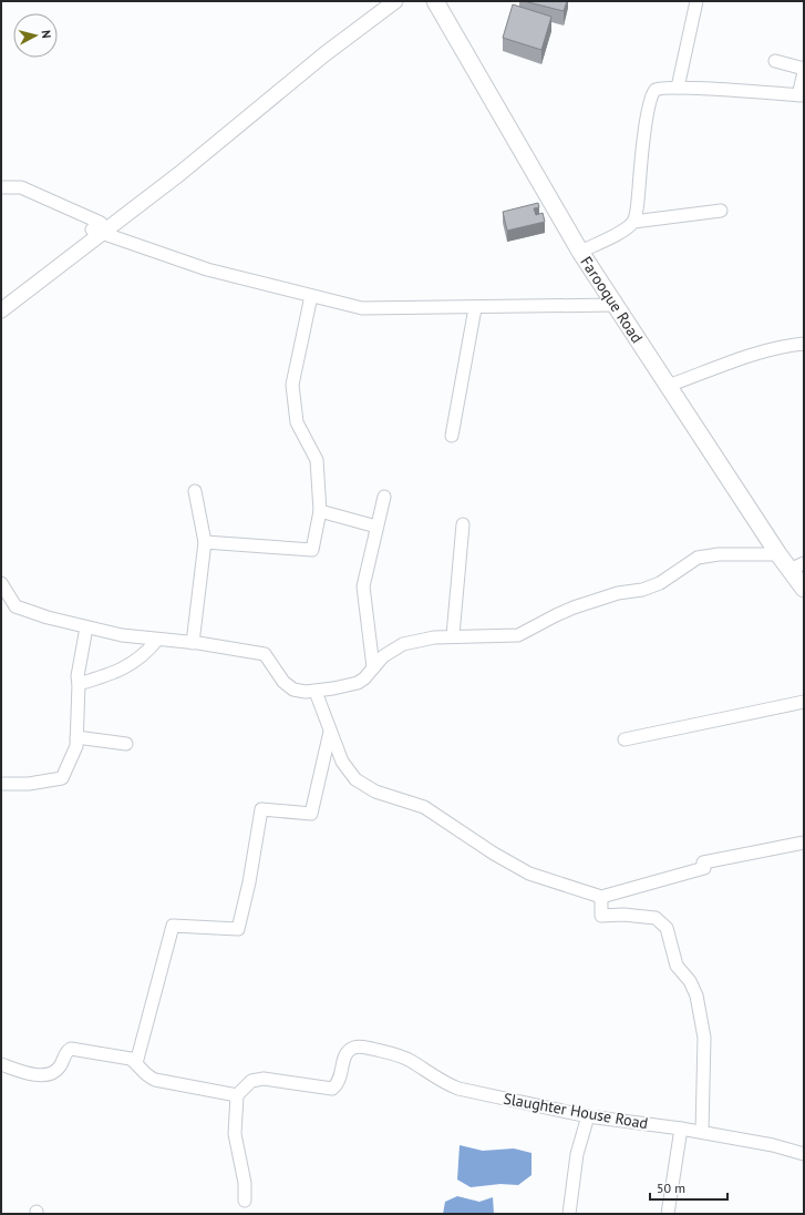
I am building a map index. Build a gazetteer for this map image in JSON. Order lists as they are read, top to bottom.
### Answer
{
  "streets": {
    "main road": ["Farooque Road"],
    "street": ["Slaughter House Road"]
  },
  "scale_bar": "50 m",
  "north": "right"
}
